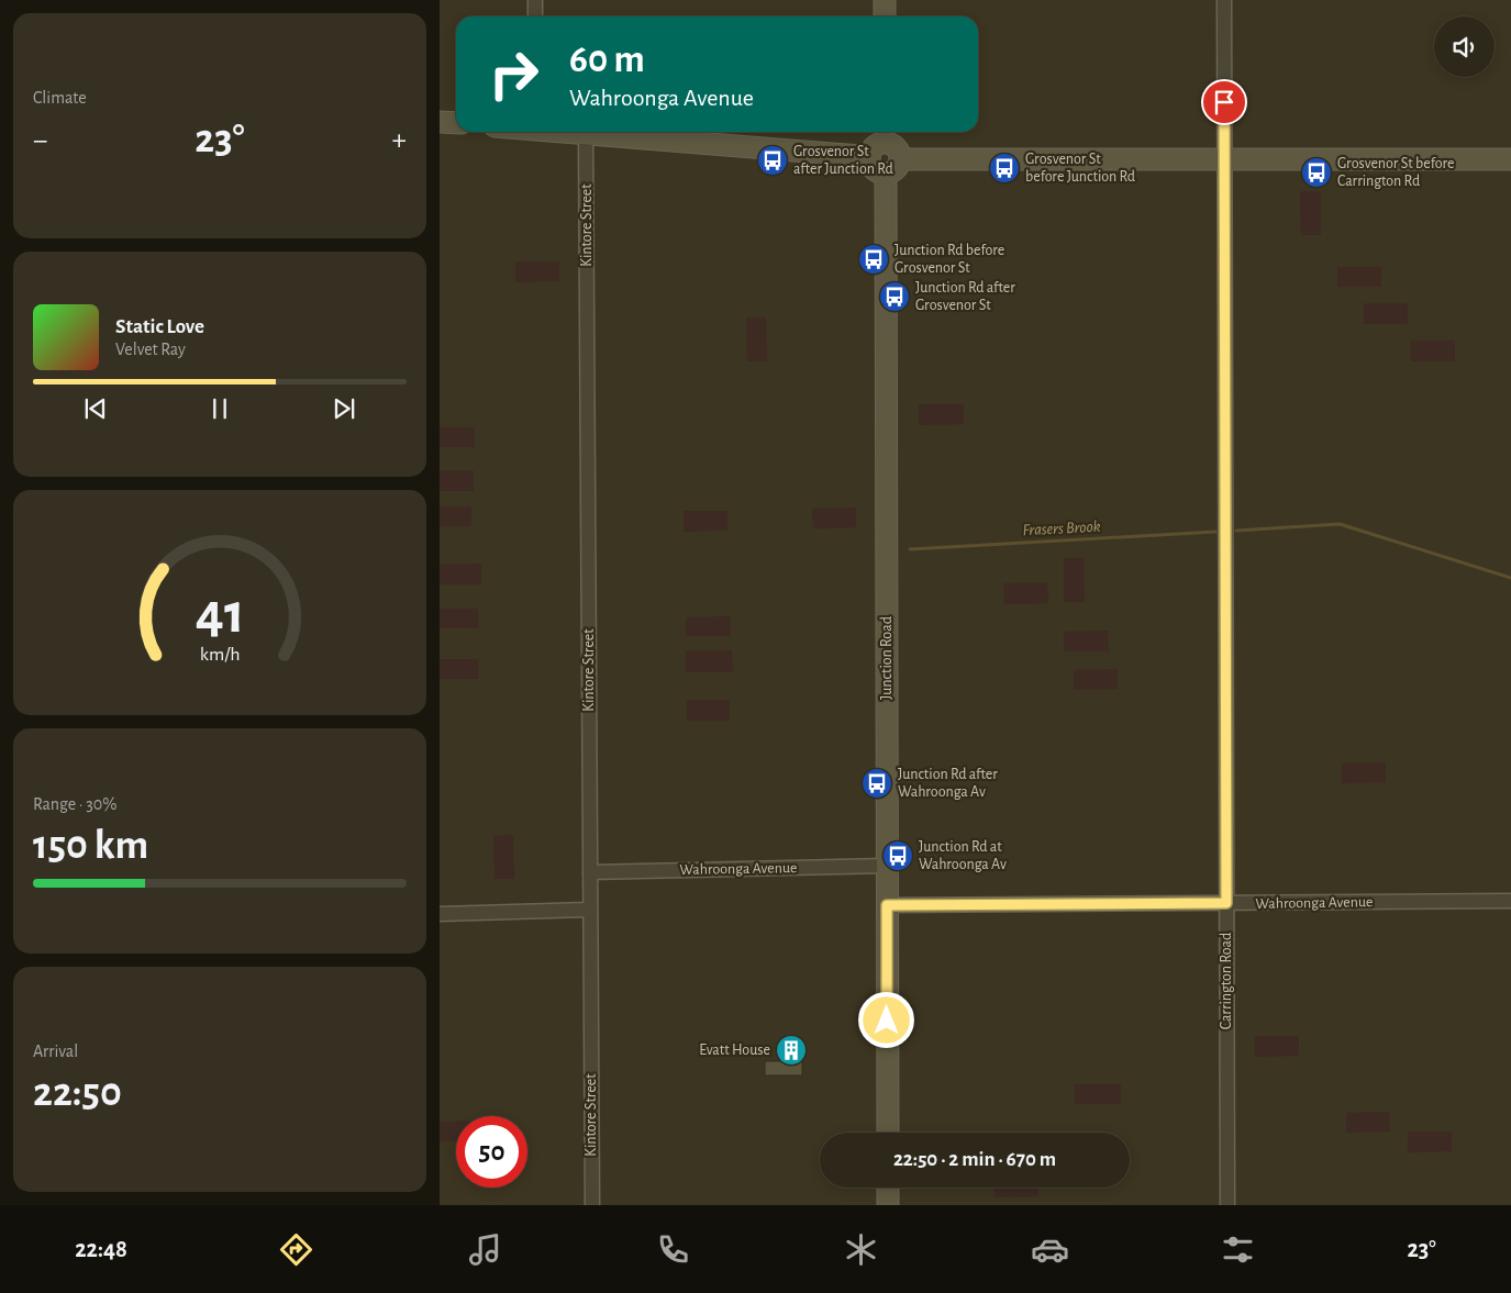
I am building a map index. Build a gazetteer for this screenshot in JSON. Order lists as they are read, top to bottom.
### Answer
{
  "streets": {
    "main road": ["Junction Road"],
    "street": ["Kintore Street", "Wahroonga Avenue", "Carrington Road"]
  },
  "crossings": [
    ["Kintore Street", "Wahroonga Avenue"],
    ["Junction Road", "Wahroonga Avenue"],
    ["Wahroonga Avenue", "Carrington Road"]
  ],
  "water": ["Frasers Brook"],
  "places": {
    "bus stop": [
      "Grosvenor St after Junction Rd",
      "Grosvenor St before Junction Rd",
      "Grosvenor St before Carrington Rd",
      "Junction Rd before Grosvenor St",
      "Junction Rd after Grosvenor St",
      "Junction Rd after Wahroonga Av",
      "Junction Rd at Wahroonga Av"
    ],
    "building": ["Evatt House"]
  },
  "page": {
    "tile": [
      "Climate",
      ["Range · 30%", "150 km"],
      ["Arrival", "22:50"]
    ],
    "turn": ["60 m", "Wahroonga Avenue"],
    "heat": ["−", "23°", "+"],
    "song": ["Static Love", "Velvet Ray"],
    "limit": "50",
    "trip": "22:50 · 2 min · 670 m",
    "tabs": ["22:48", "23°"],
    "gauge": ["41", "km/h"]
  }
}
